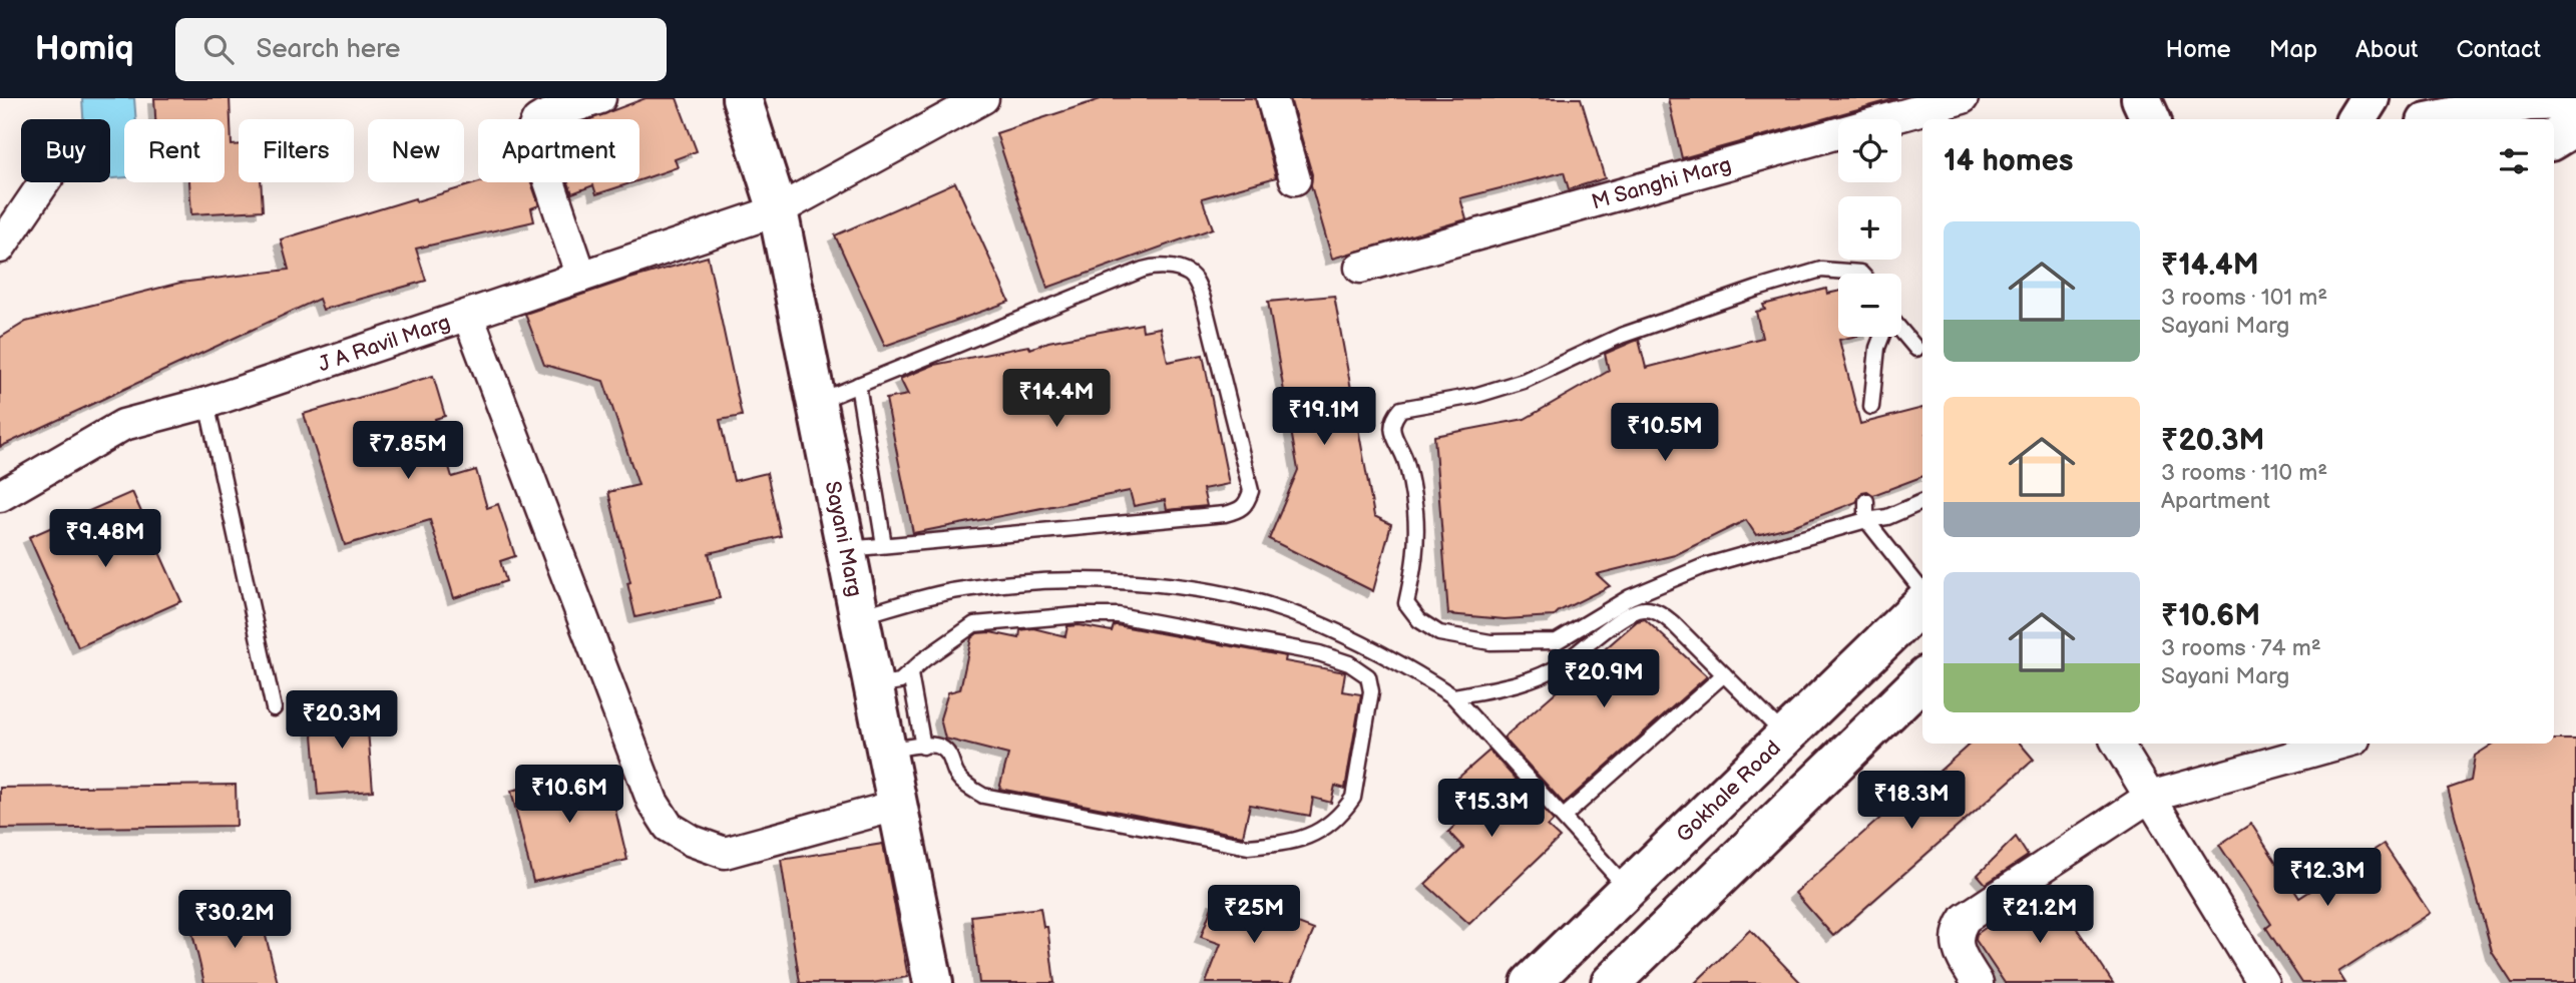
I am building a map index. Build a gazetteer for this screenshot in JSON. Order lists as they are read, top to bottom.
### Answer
{
  "streets": {
    "main road": ["Sayani Marg", "Gokhale Road"],
    "street": ["M Sanghi Marg", "J A Ravil Marg"]
  },
  "crossings": [
    ["J A Ravil Marg", "Sayani Marg"]
  ],
  "page": {
    "header": "Homiq",
    "search": "Search here",
    "nav": [
      "Home",
      "Map",
      "About",
      "Contact"
    ],
    "map_buttons": ["+", "−"],
    "chip": [
      "Buy",
      "Rent",
      "Filters",
      "New",
      "Apartment"
    ],
    "heading": "14 homes",
    "list": [
      {
        "name": "₹14.4M",
        "note": "3 rooms · 101 m² · Sayani Marg"
      },
      {
        "name": "₹20.3M",
        "note": "3 rooms · 110 m² · Apartment"
      },
      {
        "name": "₹10.6M",
        "note": "3 rooms · 74 m² · Sayani Marg"
      }
    ],
    "price": [
      "₹14.4M",
      "₹19.1M",
      "₹10.5M",
      "₹7.85M",
      "₹9.48M",
      "₹20.9M",
      "₹20.3M",
      "₹10.6M",
      "₹18.3M",
      "₹15.3M",
      "₹12.3M",
      "₹25M",
      "₹21.2M",
      "₹30.2M"
    ]
  }
}
